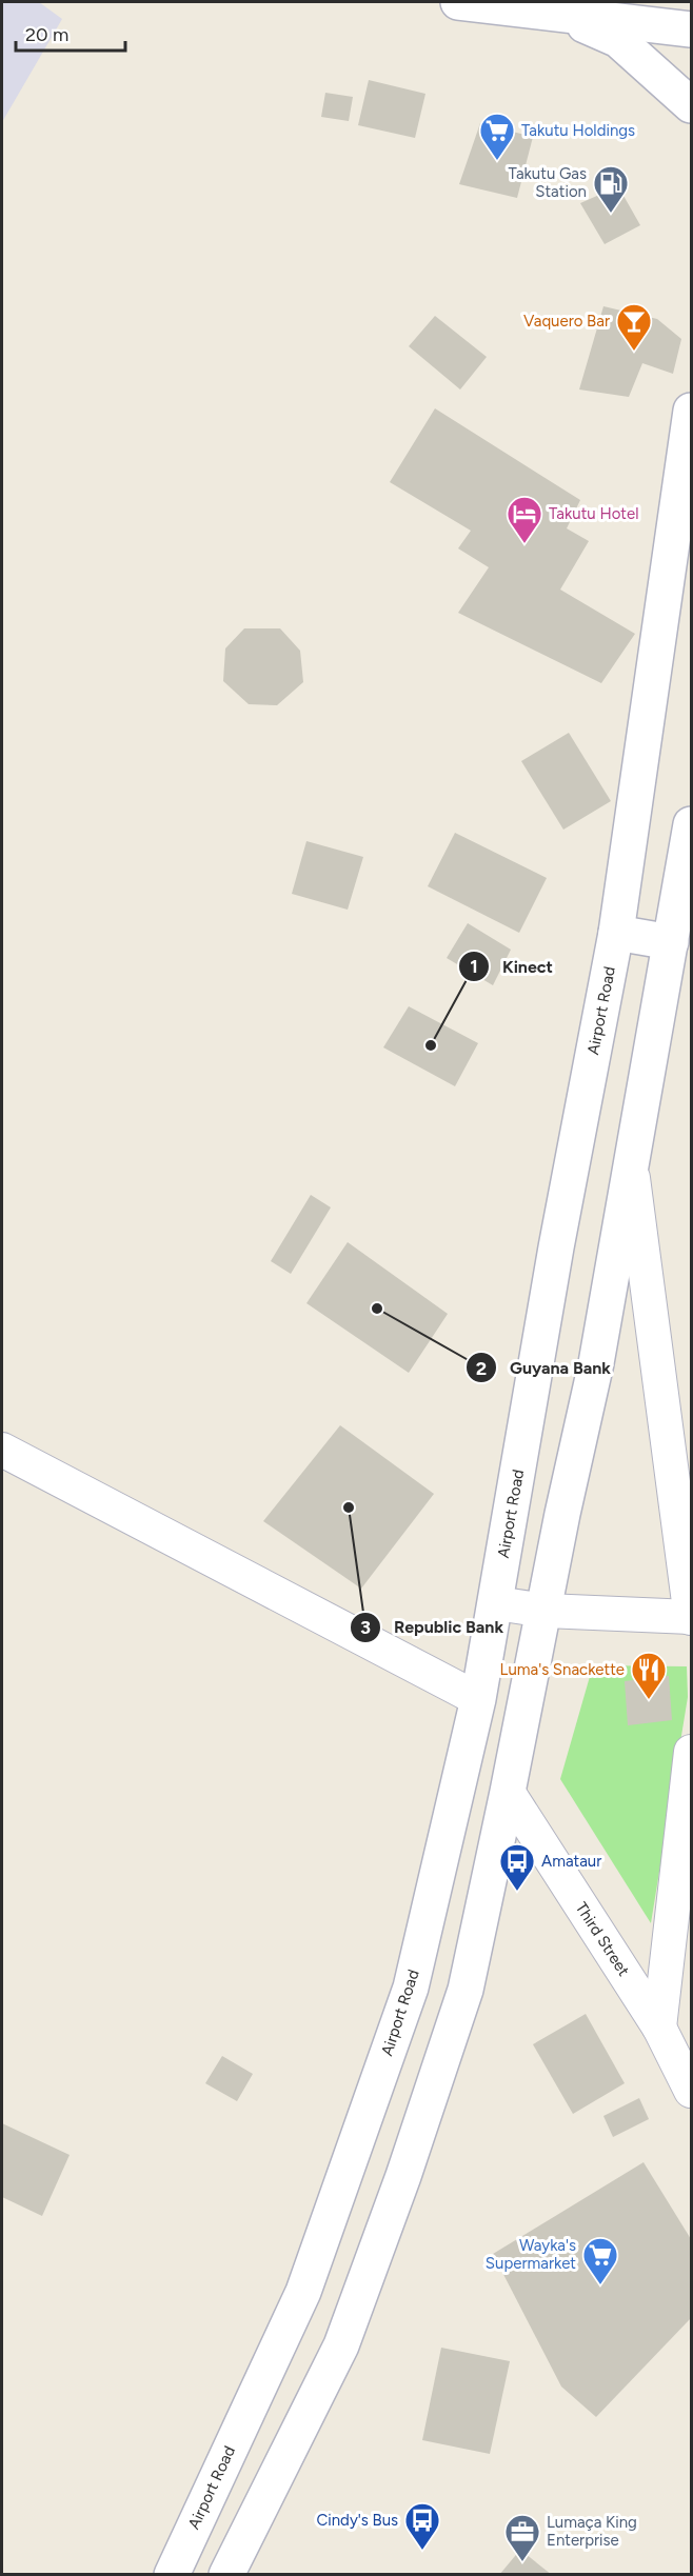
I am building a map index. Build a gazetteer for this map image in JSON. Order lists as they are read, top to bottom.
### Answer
{
  "streets": {
    "street": ["Airport Road", "Third Street"]
  },
  "places": {
    "supermarket": ["Takutu Holdings", "Wayka's Supermarket"],
    "fuel station": ["Takutu Gas Station"],
    "bar": ["Vaquero Bar"],
    "hotel": ["Takutu Hotel"],
    "other": ["Kinect", "Guyana Bank", "Republic Bank"],
    "restaurant": ["Luma's Snackette"],
    "bus stop": ["Amataur", "Cindy's Bus"],
    "office": ["Lumaça King Enterprise"]
  },
  "scale_bar": "20 m"
}
